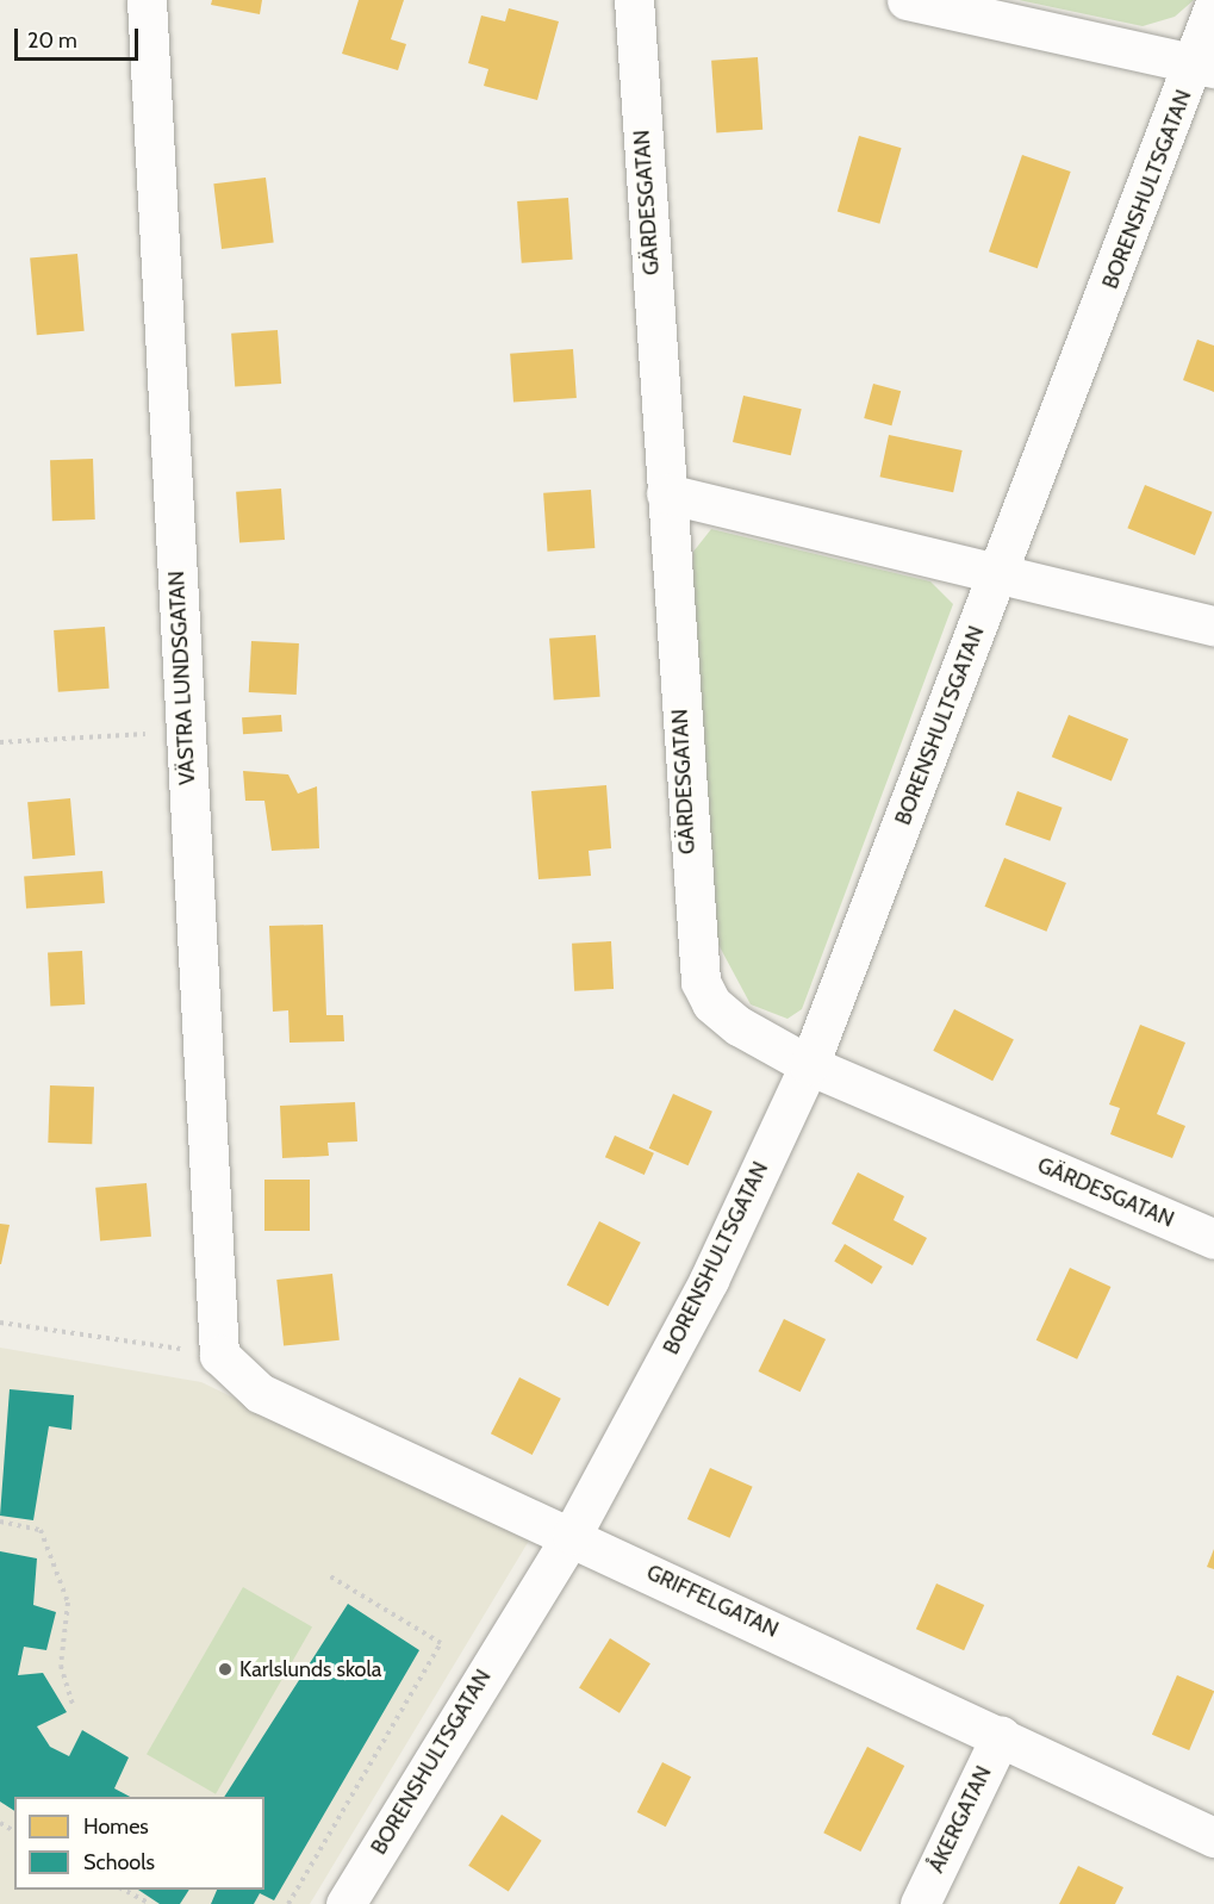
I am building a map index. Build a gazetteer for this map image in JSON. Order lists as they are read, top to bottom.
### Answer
{
  "streets": {
    "street": [
      "BORENSHULTSGATAN",
      "GÄRDESGATAN",
      "VÄSTRA LUNDSGATAN",
      "GRIFFELGATAN",
      "ÅKERGATAN"
    ]
  },
  "crossings": [
    ["BORENSHULTSGATAN", "GÄRDESGATAN"],
    ["BORENSHULTSGATAN", "GRIFFELGATAN"],
    ["VÄSTRA LUNDSGATAN", "GRIFFELGATAN"],
    ["GRIFFELGATAN", "ÅKERGATAN"]
  ],
  "places": ["Karlslunds skola"],
  "legend": ["Homes", "Schools"],
  "scale_bar": "20 m"
}
